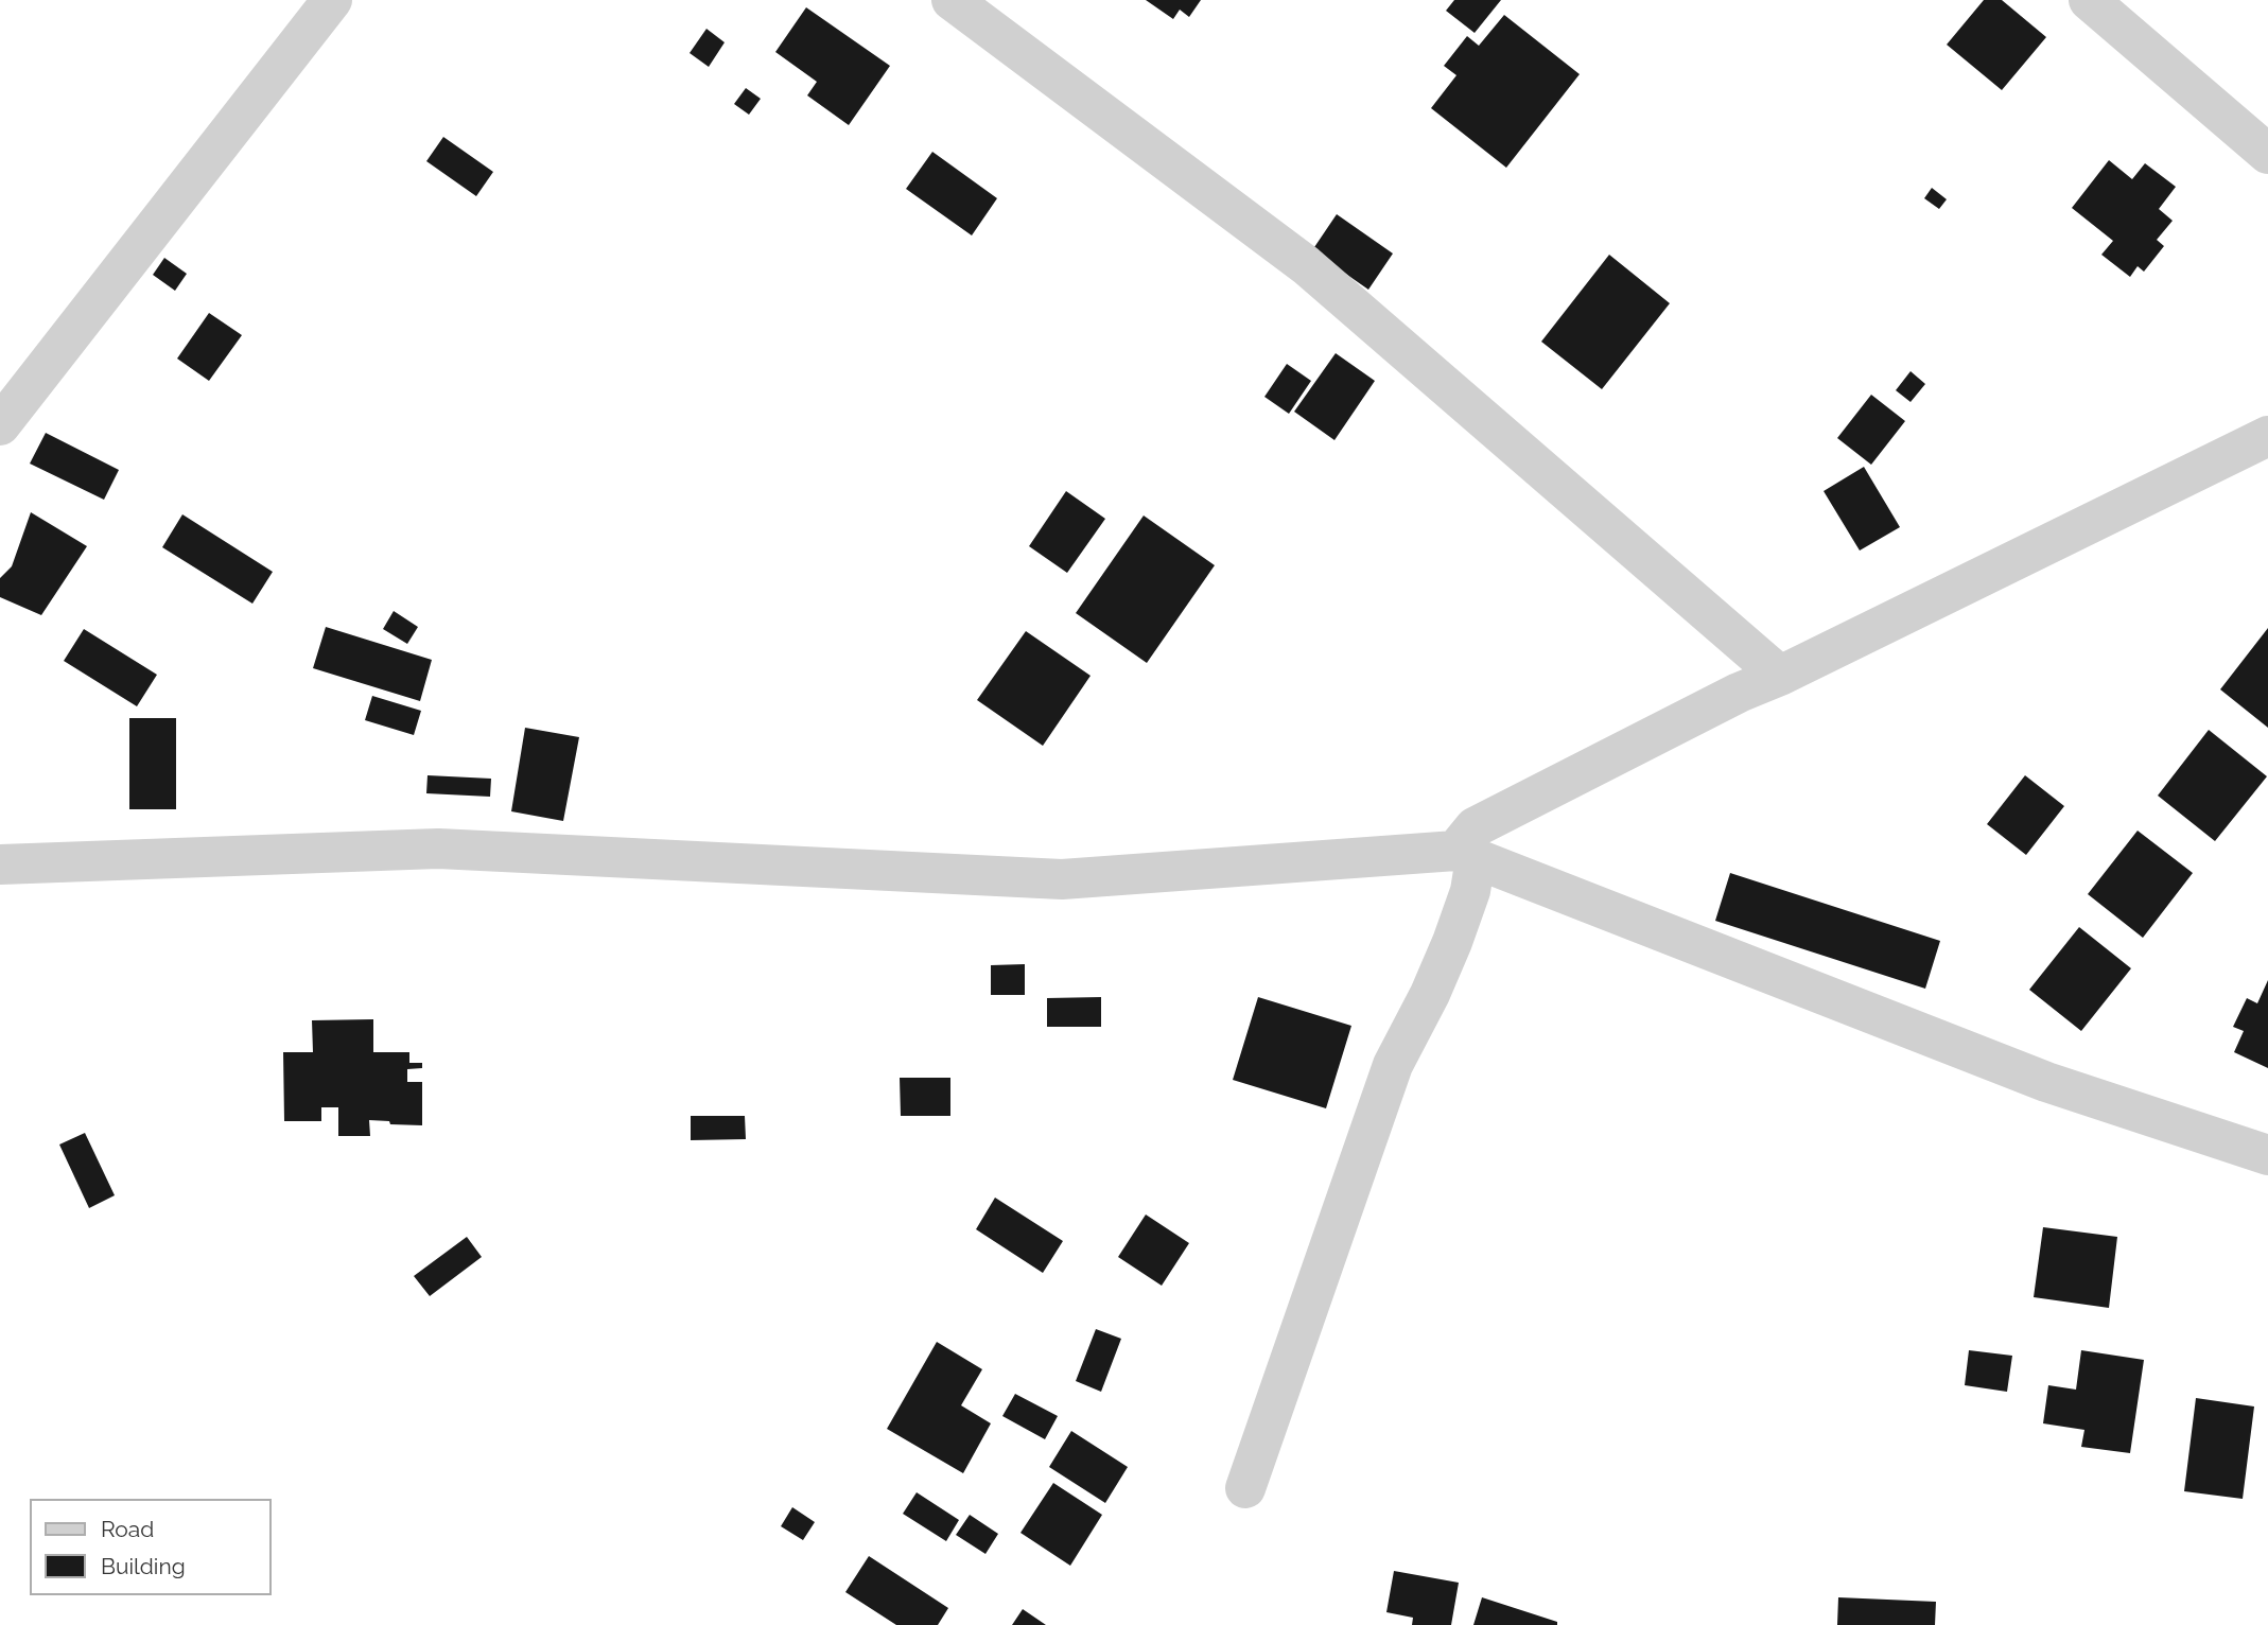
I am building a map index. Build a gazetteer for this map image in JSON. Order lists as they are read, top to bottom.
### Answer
{
  "legend": ["Road", "Building"]
}
